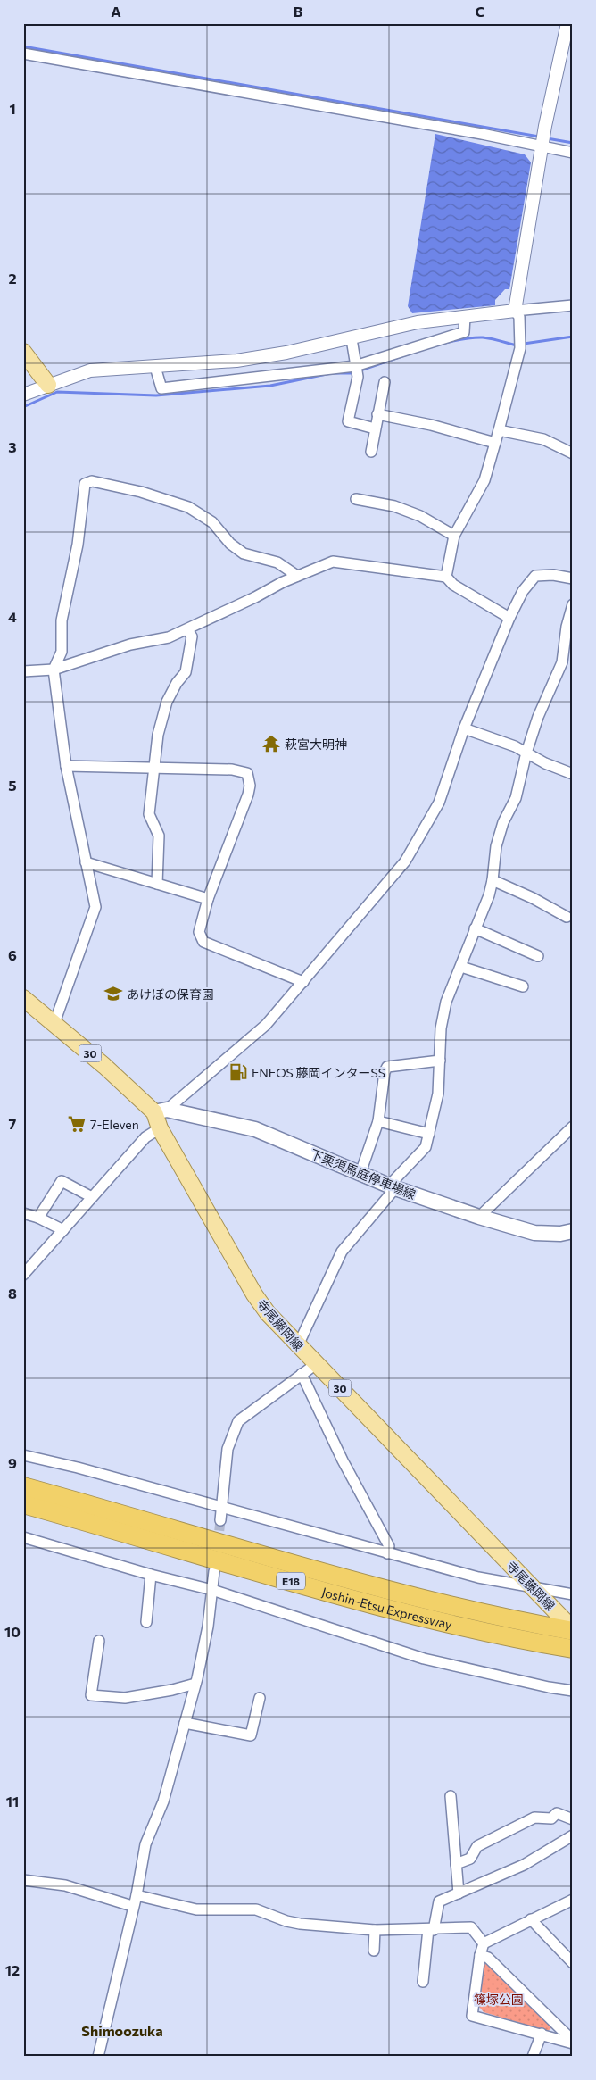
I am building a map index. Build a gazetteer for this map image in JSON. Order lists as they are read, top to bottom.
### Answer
{
  "streets": {
    "highway": ["E18", "Joshin-Etsu Expressway"],
    "main road": ["30", "下栗須馬庭停車場線", "寺尾藤岡線"]
  },
  "crossings": [
    ["下栗須馬庭停車場線", "寺尾藤岡線"],
    ["寺尾藤岡線", "Joshin-Etsu Expressway"]
  ],
  "districts": ["Shimoozuka"],
  "parks": ["篠塚公園"],
  "places": {
    "temple": ["萩宮大明神"],
    "school or university": ["あけぼの保育園"],
    "fuel station": ["ENEOS 藤岡インターSS"],
    "supermarket": ["7-Eleven"]
  },
  "grid": {
    "columns": ["A", "B", "C"],
    "rows": [
      "1",
      "2",
      "3",
      "4",
      "5",
      "6",
      "7",
      "8",
      "9",
      "10",
      "11",
      "12"
    ]
  }
}
